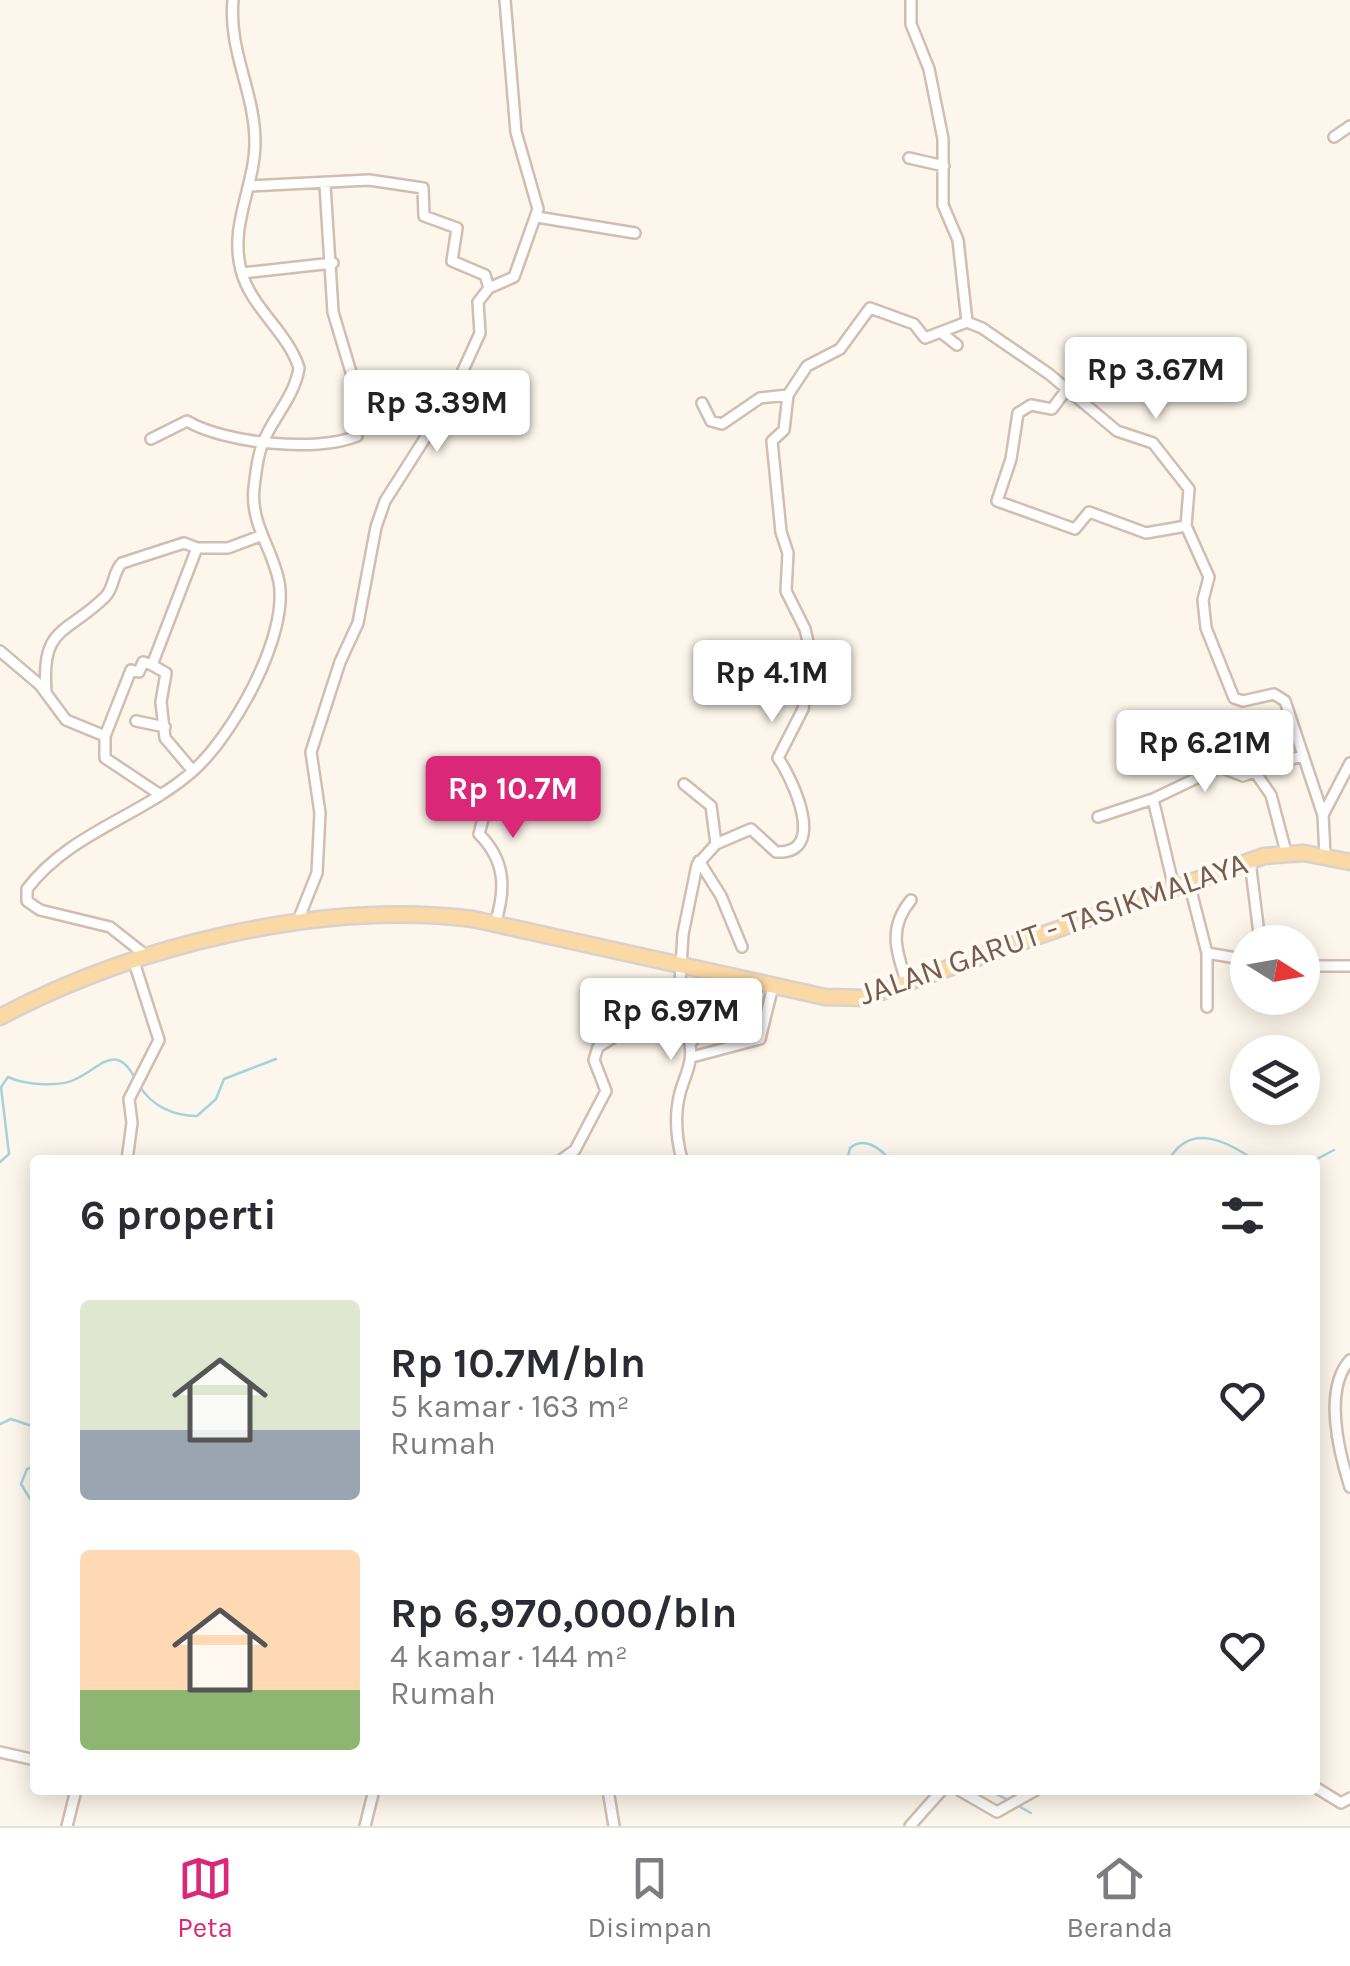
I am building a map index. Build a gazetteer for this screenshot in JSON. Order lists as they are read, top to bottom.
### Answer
{
  "streets": {
    "main road": ["JALAN GARUT - TASIKMALAYA"]
  },
  "north": "right",
  "page": {
    "price": [
      "Rp 3.67M",
      "Rp 3.39M",
      "Rp 4.1M",
      "Rp 6.21M",
      "Rp 10.7M",
      "Rp 6.97M"
    ],
    "heading": "6 properti",
    "list": [
      {
        "name": "Rp 10.7M/bln",
        "note": "5 kamar · 163 m² · Rumah"
      },
      {
        "name": "Rp 6,970,000/bln",
        "note": "4 kamar · 144 m² · Rumah"
      }
    ],
    "tabs": ["Peta", "Disimpan", "Beranda"]
  }
}
